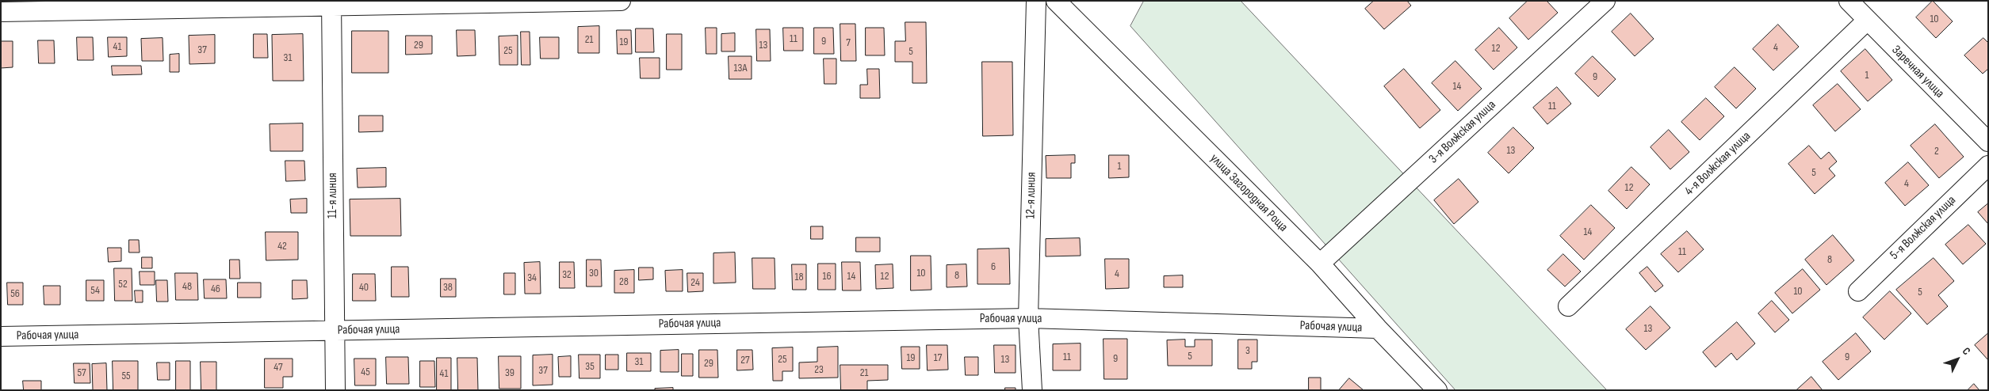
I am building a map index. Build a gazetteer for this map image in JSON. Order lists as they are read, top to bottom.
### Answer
{
  "streets": {
    "street": [
      "Заречная улица",
      "3-я Волжская улица",
      "4-я Волжская улица",
      "улица Загородная Роща",
      "11-я линия",
      "12-я линия",
      "5-я Волжская улица",
      "Рабочая улица"
    ]
  },
  "crossings": [
    ["Заречная улица", "4-я Волжская улица"],
    ["3-я Волжская улица", "улица Загородная Роща"],
    ["улица Загородная Роща", "Рабочая улица"],
    ["11-я линия", "Рабочая улица"],
    ["12-я линия", "Рабочая улица"]
  ],
  "house_numbers": [
    "10",
    "11",
    "21",
    "9",
    "19",
    "7",
    "29",
    "13",
    "41",
    "4",
    "12",
    "37",
    "25",
    "5",
    "31",
    "13А",
    "1",
    "9",
    "14",
    "11",
    "13",
    "2",
    "1",
    "5",
    "4",
    "12",
    "14",
    "42",
    "11",
    "8",
    "6",
    "30",
    "10",
    "4",
    "32",
    "8",
    "16",
    "14",
    "12",
    "18",
    "34",
    "28",
    "24",
    "52",
    "48",
    "40",
    "38",
    "46",
    "54",
    "10",
    "5",
    "56",
    "13",
    "3",
    "5",
    "11",
    "9",
    "19",
    "17",
    "9",
    "25",
    "13",
    "27",
    "31",
    "29",
    "35",
    "47",
    "23",
    "37",
    "45",
    "57",
    "39",
    "21",
    "41",
    "55"
  ],
  "north": "top right"
}
